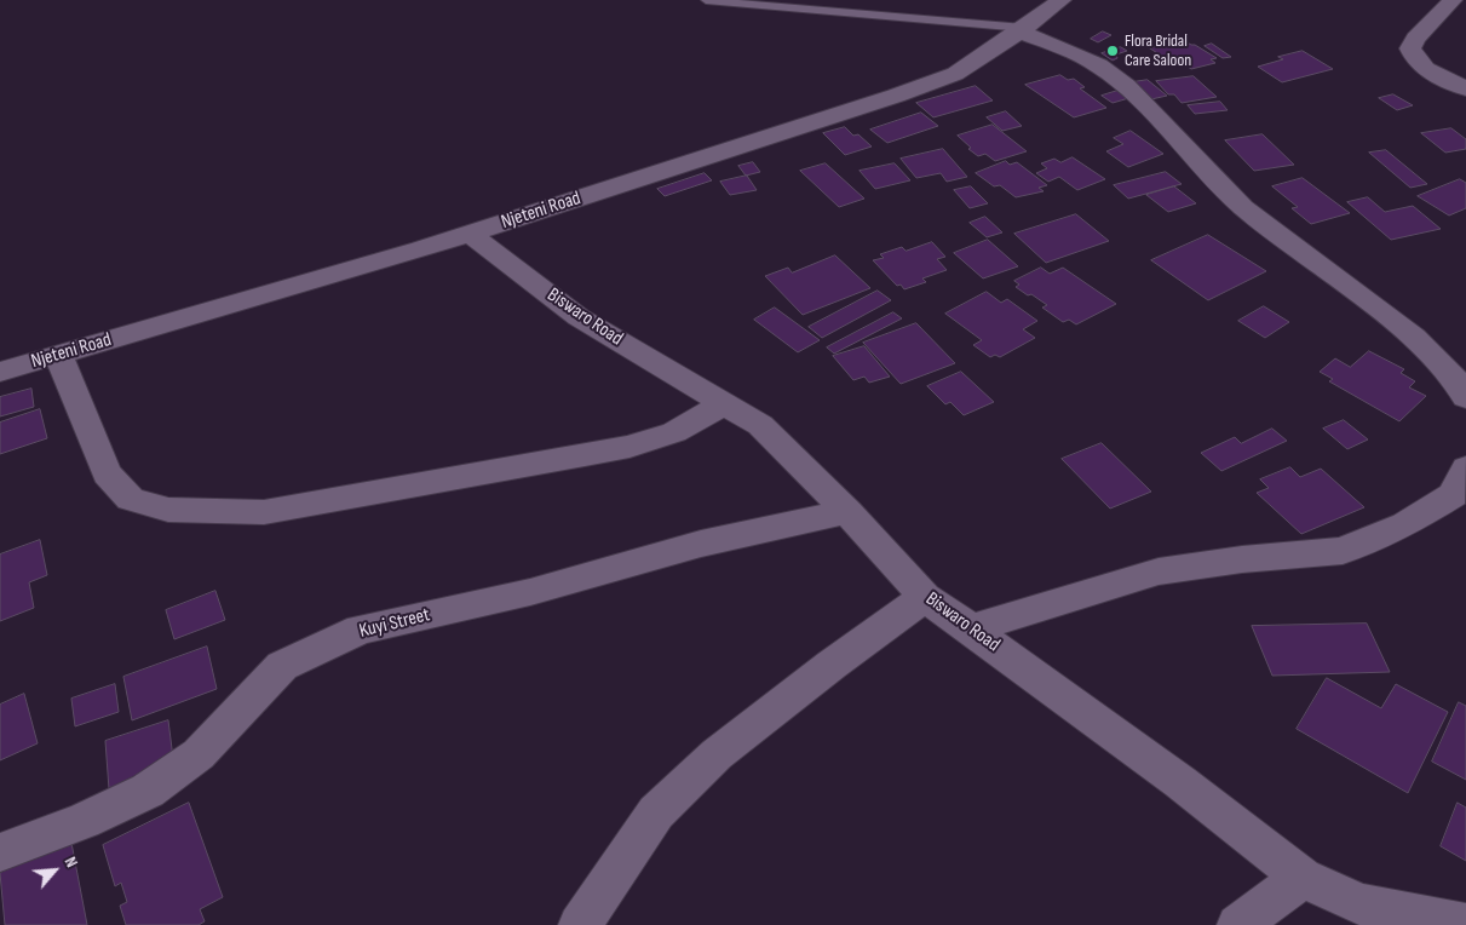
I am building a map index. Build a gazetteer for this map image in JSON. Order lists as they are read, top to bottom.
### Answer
{
  "streets": {
    "street": ["Njeteni Road", "Biswaro Road", "Kuyi Street"]
  },
  "crossings": [
    ["Njeteni Road", "Biswaro Road"],
    ["Biswaro Road", "Kuyi Street"]
  ],
  "places": ["Flora Bridal Care Saloon"],
  "north": "top right"
}
